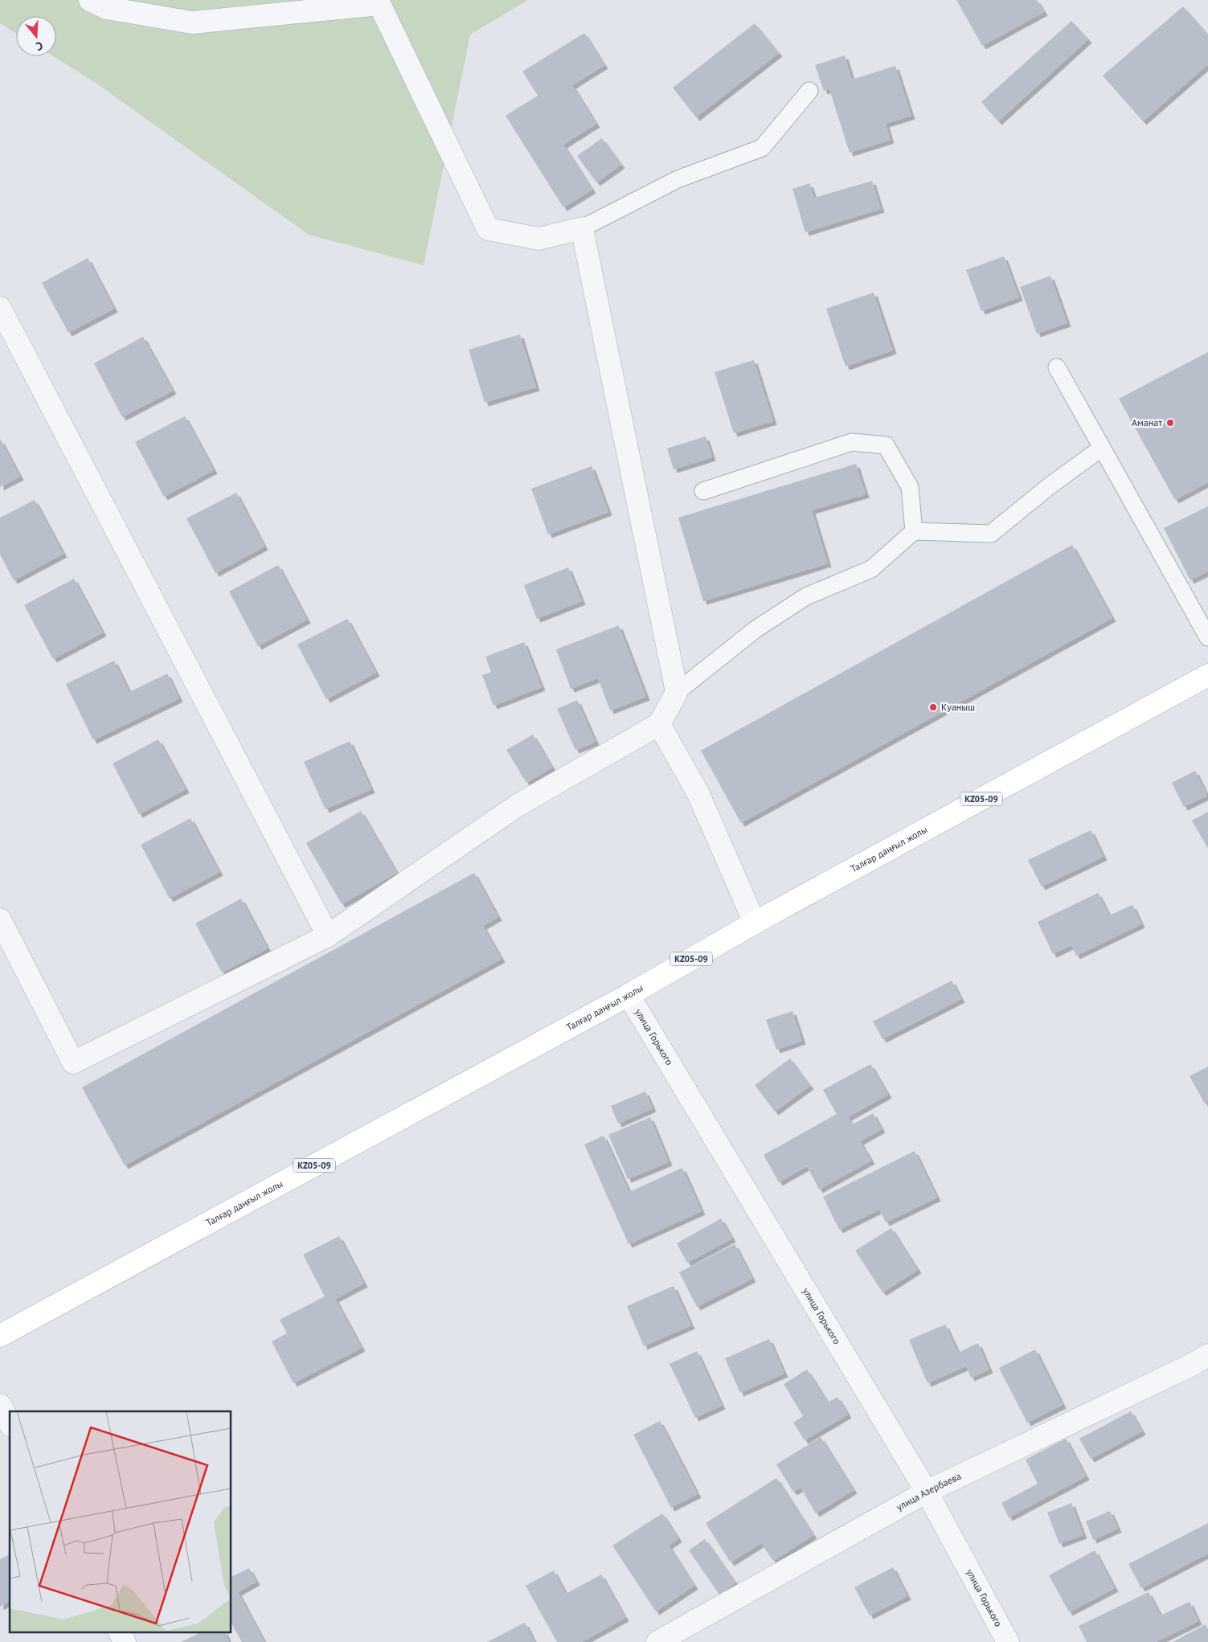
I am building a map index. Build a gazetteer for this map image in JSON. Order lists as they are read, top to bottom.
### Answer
{
  "streets": {
    "main road": ["KZ05-09", "Талғар даңғыл жолы"],
    "street": ["улица Горького", "улица Азербаева"]
  },
  "crossings": [
    ["Талғар даңғыл жолы", "улица Горького"],
    ["улица Горького", "улица Азербаева"]
  ],
  "places": ["Аманат", "Куаныш"],
  "north": "bottom"
}
